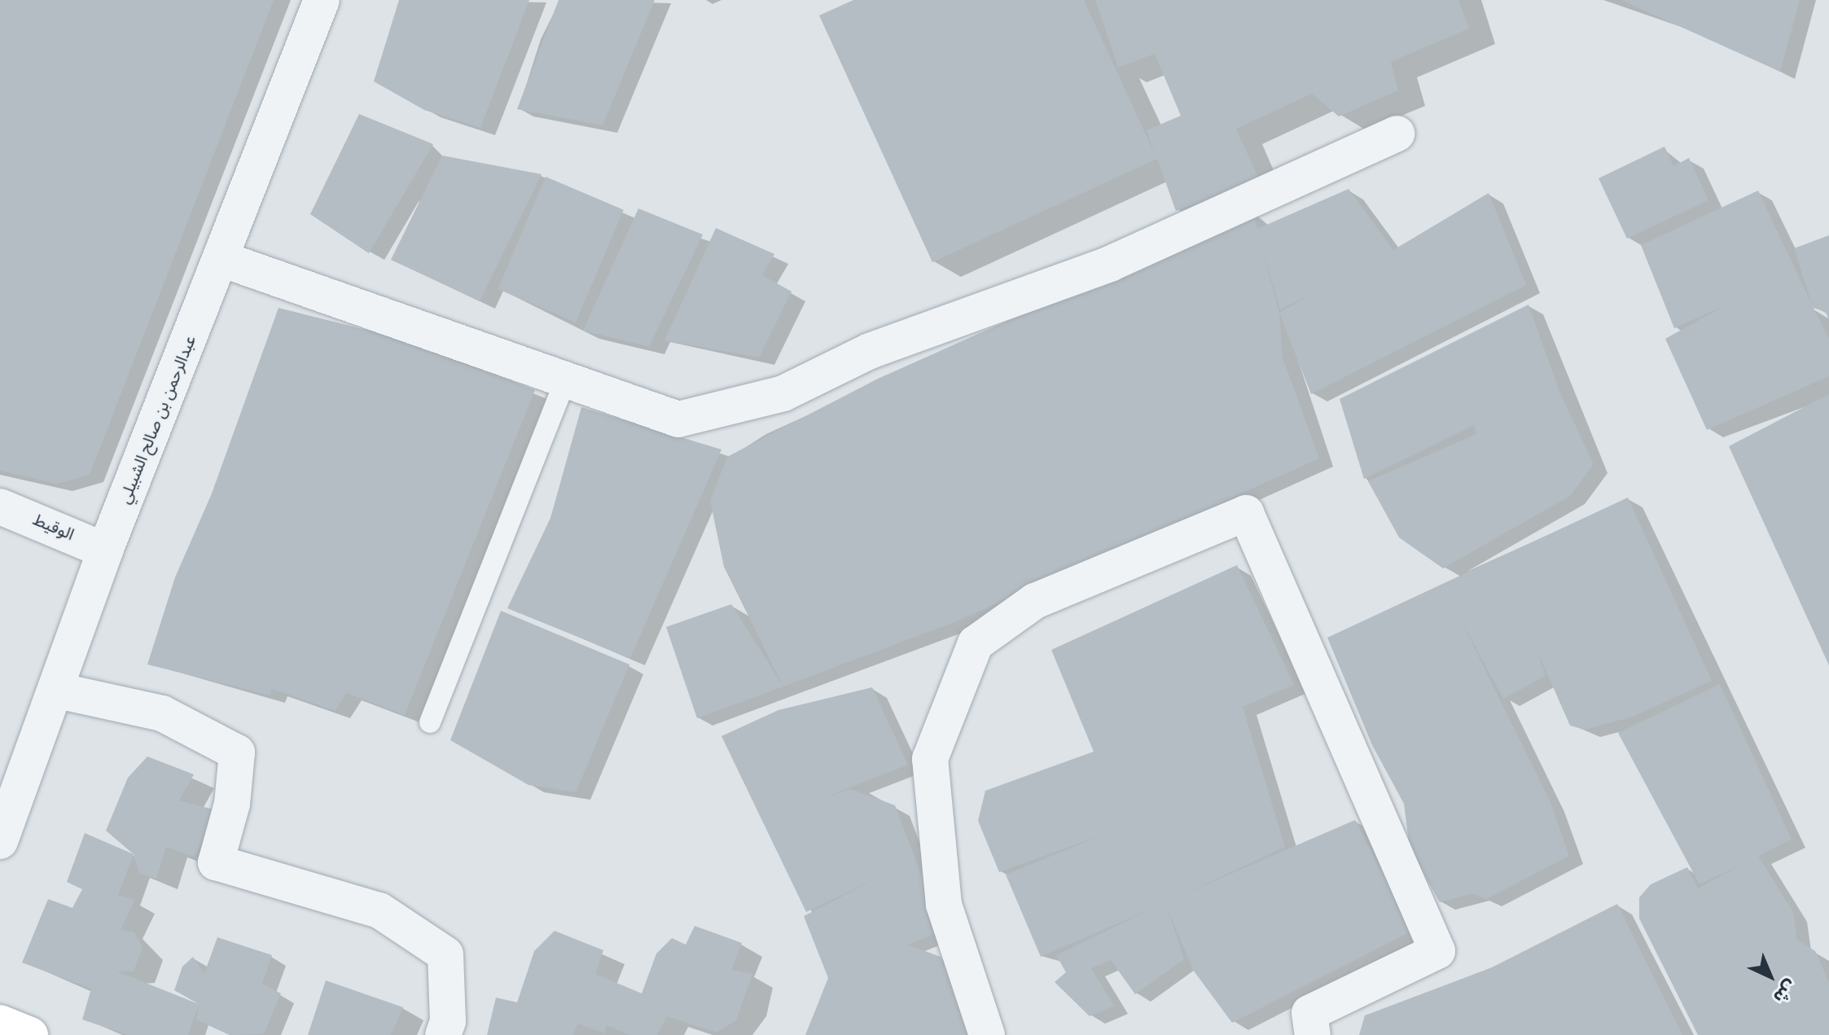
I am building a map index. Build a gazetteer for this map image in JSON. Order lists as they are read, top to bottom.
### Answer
{
  "streets": {
    "street": ["عبدالرحمن بن صالح الشبيلي", "الوقيط"]
  },
  "crossings": [
    ["عبدالرحمن بن صالح الشبيلي", "الوقيط"]
  ],
  "north": "bottom right"
}
